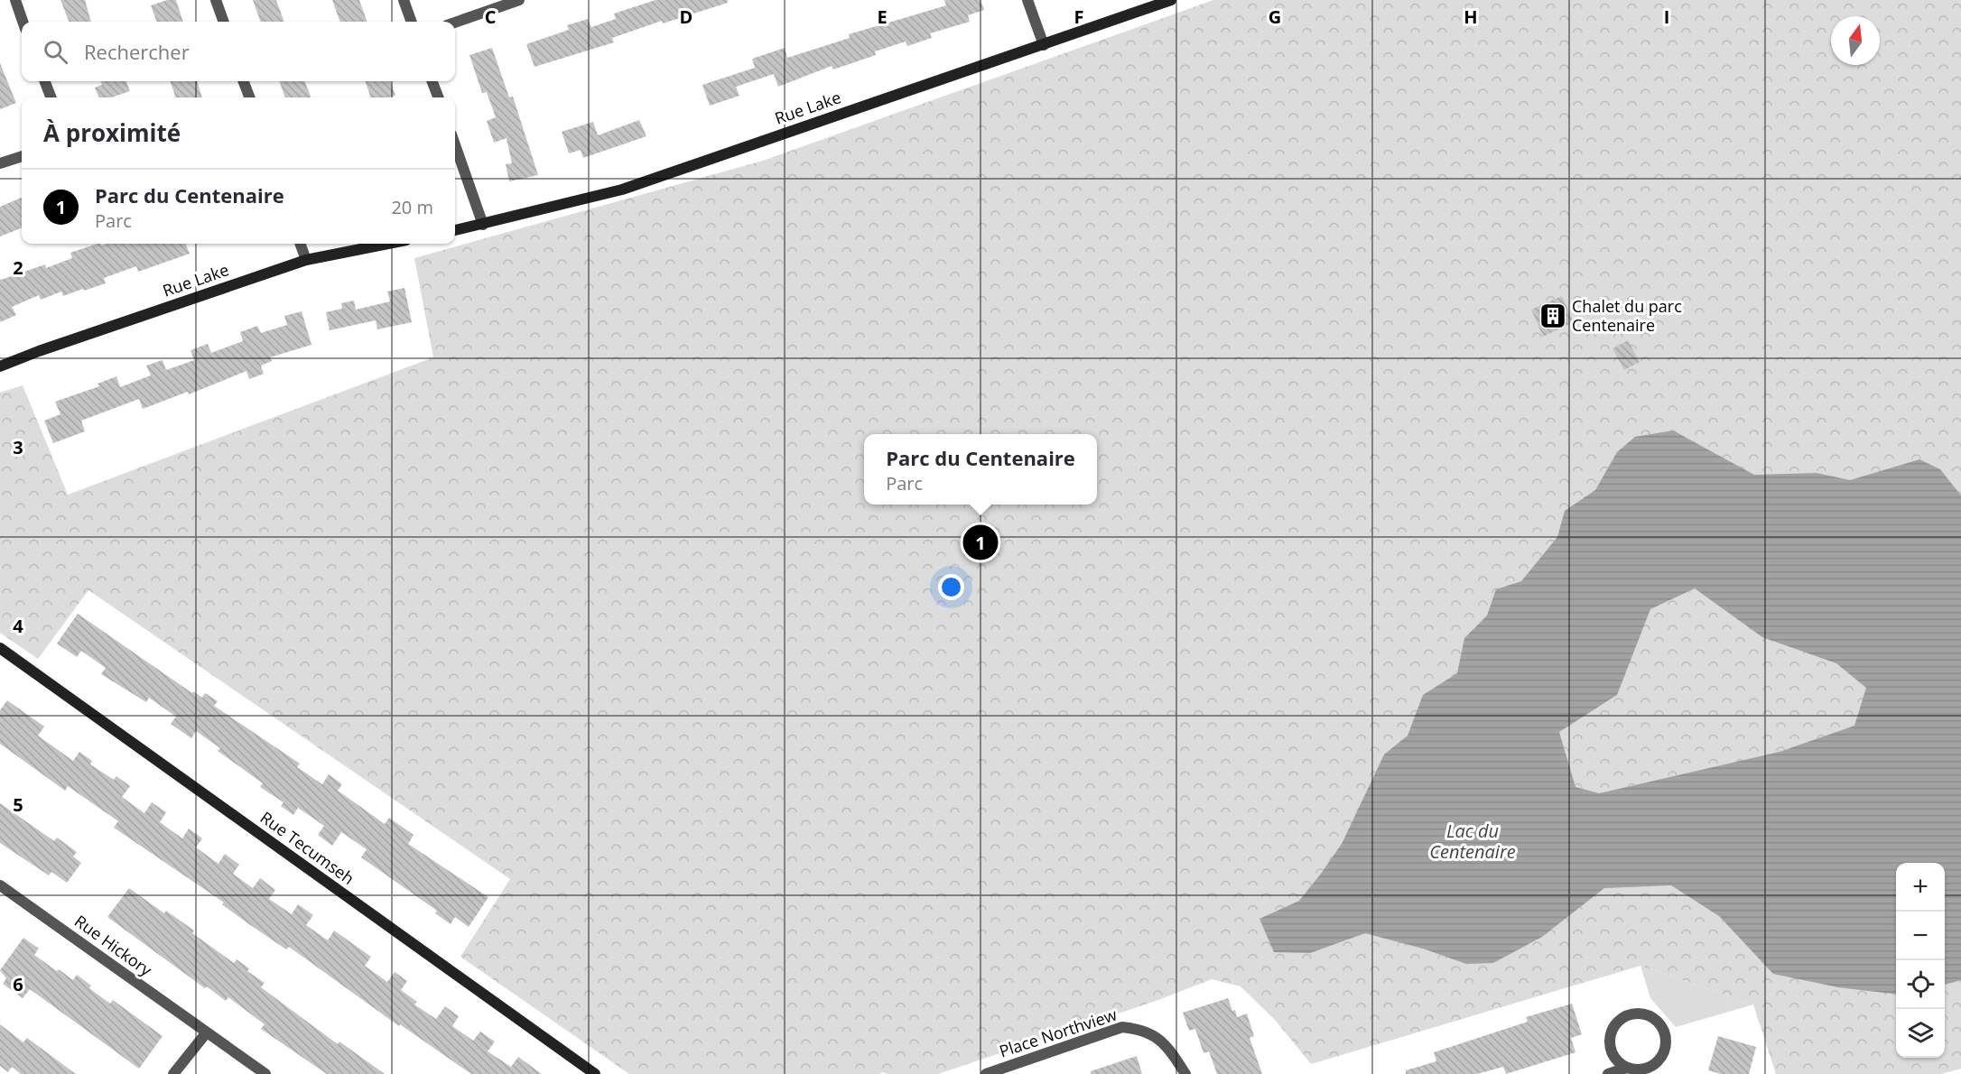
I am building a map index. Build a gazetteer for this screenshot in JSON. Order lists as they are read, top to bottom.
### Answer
{
  "streets": {
    "street": [
      "Rue Lake",
      "Rue Tecumseh",
      "Rue Hickory",
      "Place Northview"
    ]
  },
  "water": ["Lac du Centenaire"],
  "places": {
    "building": ["Chalet du parc Centenaire"]
  },
  "north": "top",
  "page": {
    "search": "Rechercher",
    "heading": "À proximité",
    "list": [
      {
        "mark": "1",
        "name": "Parc du Centenaire",
        "note": "Parc",
        "value": "20 m"
      }
    ],
    "popup": ["Parc du Centenaire", "Parc"],
    "pins": "1",
    "map_buttons": ["+", "−"]
  },
  "grid": {
    "columns": [
      "C",
      "D",
      "E",
      "F",
      "G",
      "H",
      "I"
    ],
    "rows": [
      "2",
      "3",
      "4",
      "5",
      "6"
    ]
  }
}
